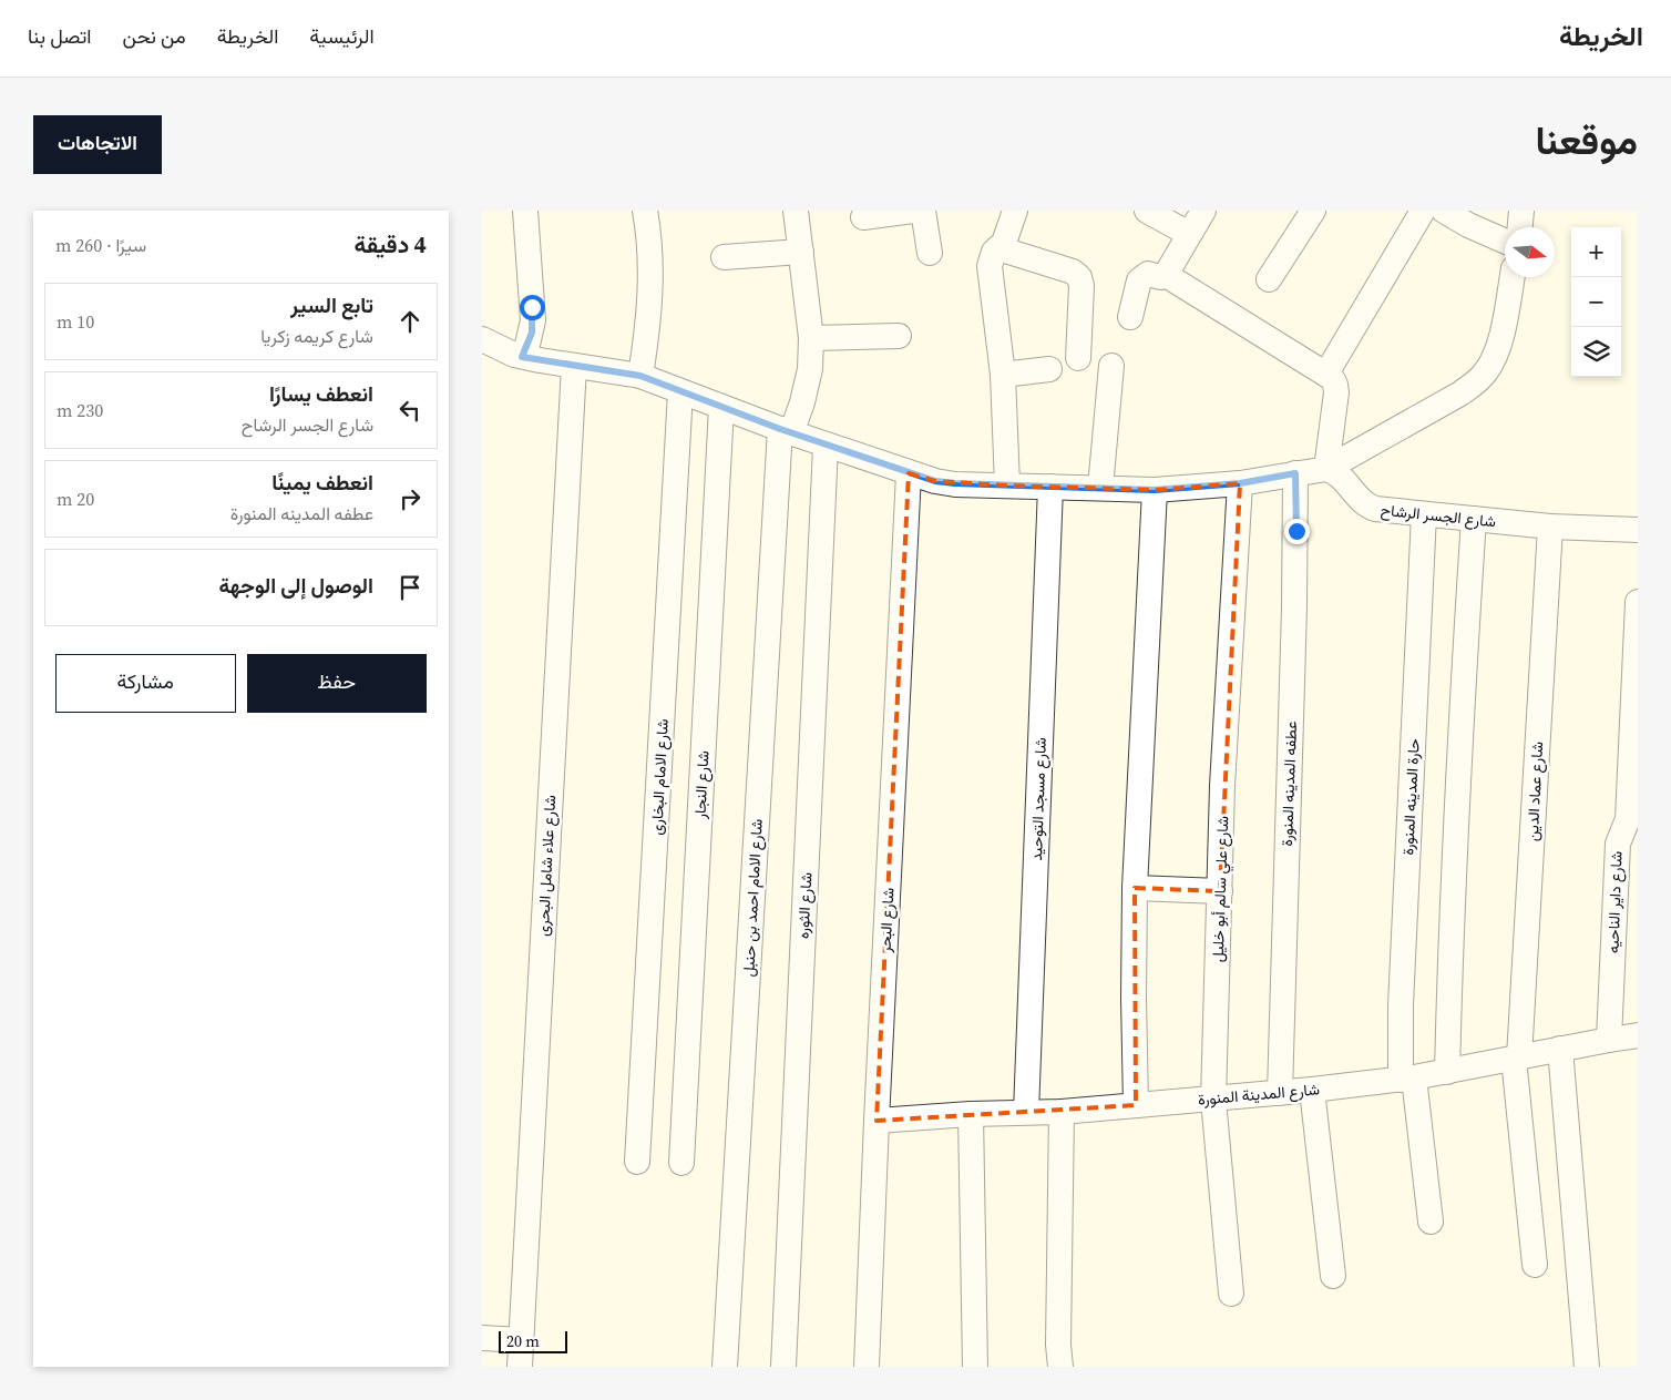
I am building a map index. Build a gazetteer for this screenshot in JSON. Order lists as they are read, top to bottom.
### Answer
{
  "streets": {
    "street": [
      "شارع الجسر الرشاح",
      "شارع الامام البخارى",
      "عطفه المدينه المنورة",
      "شارع النجار",
      "شارع عماد الدين",
      "حارة المدينه المنورة",
      "شارع مسجد التوحيد",
      "شارع علاء شامل البحرى",
      "شارع علي سالم أبو خليل",
      "شارع الامام احمد بن حنبل",
      "شارع داير الناحيه",
      "شارع الثوره",
      "شارع البحر",
      "شارع المدينة المنورة"
    ]
  },
  "crossings": [
    ["شارع الجسر الرشاح", "شارع عماد الدين"],
    ["شارع الجسر الرشاح", "حارة المدينه المنورة"],
    ["عطفه المدينه المنورة", "شارع المدينة المنورة"],
    ["شارع عماد الدين", "شارع المدينة المنورة"],
    ["حارة المدينه المنورة", "شارع المدينة المنورة"],
    ["شارع مسجد التوحيد", "شارع المدينة المنورة"],
    ["شارع علي سالم أبو خليل", "شارع المدينة المنورة"],
    ["شارع داير الناحيه", "شارع المدينة المنورة"],
    ["شارع البحر", "شارع المدينة المنورة"]
  ],
  "scale_bar": "20 m",
  "north": "right",
  "page": {
    "header": "الخريطة",
    "nav": [
      "الرئيسية",
      "الخريطة",
      "من نحن",
      "اتصل بنا"
    ],
    "title": "موقعنا",
    "buttons": [
      "الاتجاهات",
      ["حفظ", "مشاركة"]
    ],
    "heading": ["4 دقيقة", "سيرًا · 260 m"],
    "map_buttons": ["+", "−"],
    "list": [
      ["تابع السير", "شارع كريمه زكريا", "10 m"],
      ["انعطف يسارًا", "شارع الجسر الرشاح", "230 m"],
      ["انعطف يمينًا", "عطفه المدينه المنورة", "20 m"],
      "الوصول إلى الوجهة"
    ],
    "scale": "20 m"
  }
}
